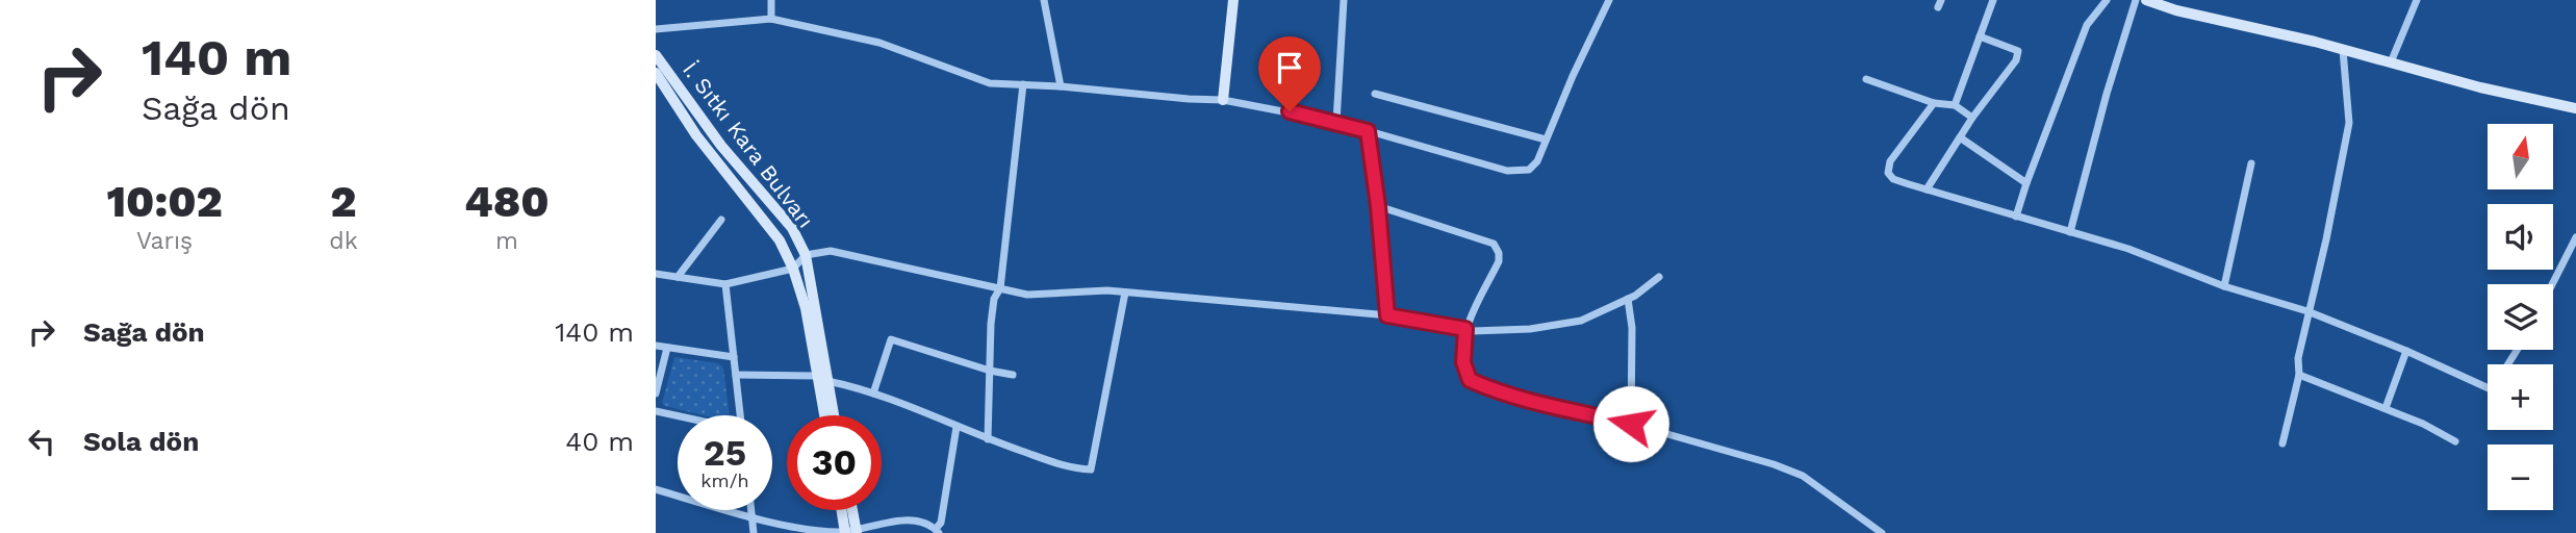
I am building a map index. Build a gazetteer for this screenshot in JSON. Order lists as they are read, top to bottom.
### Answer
{
  "streets": {
    "main road": ["İ. Sıtkı Kara Bulvarı"]
  },
  "north": "top",
  "page": {
    "turn": ["140 m", "Sağa dön"],
    "map_buttons": ["+", "−"],
    "eta": [
      "10:02",
      "Varış",
      "2",
      "dk",
      "480",
      "m"
    ],
    "list": [
      {
        "name": "Sağa dön",
        "value": "140 m"
      },
      {
        "name": "Sola dön",
        "value": "40 m"
      }
    ],
    "speed": "25 km/h",
    "limit": "30"
  }
}
